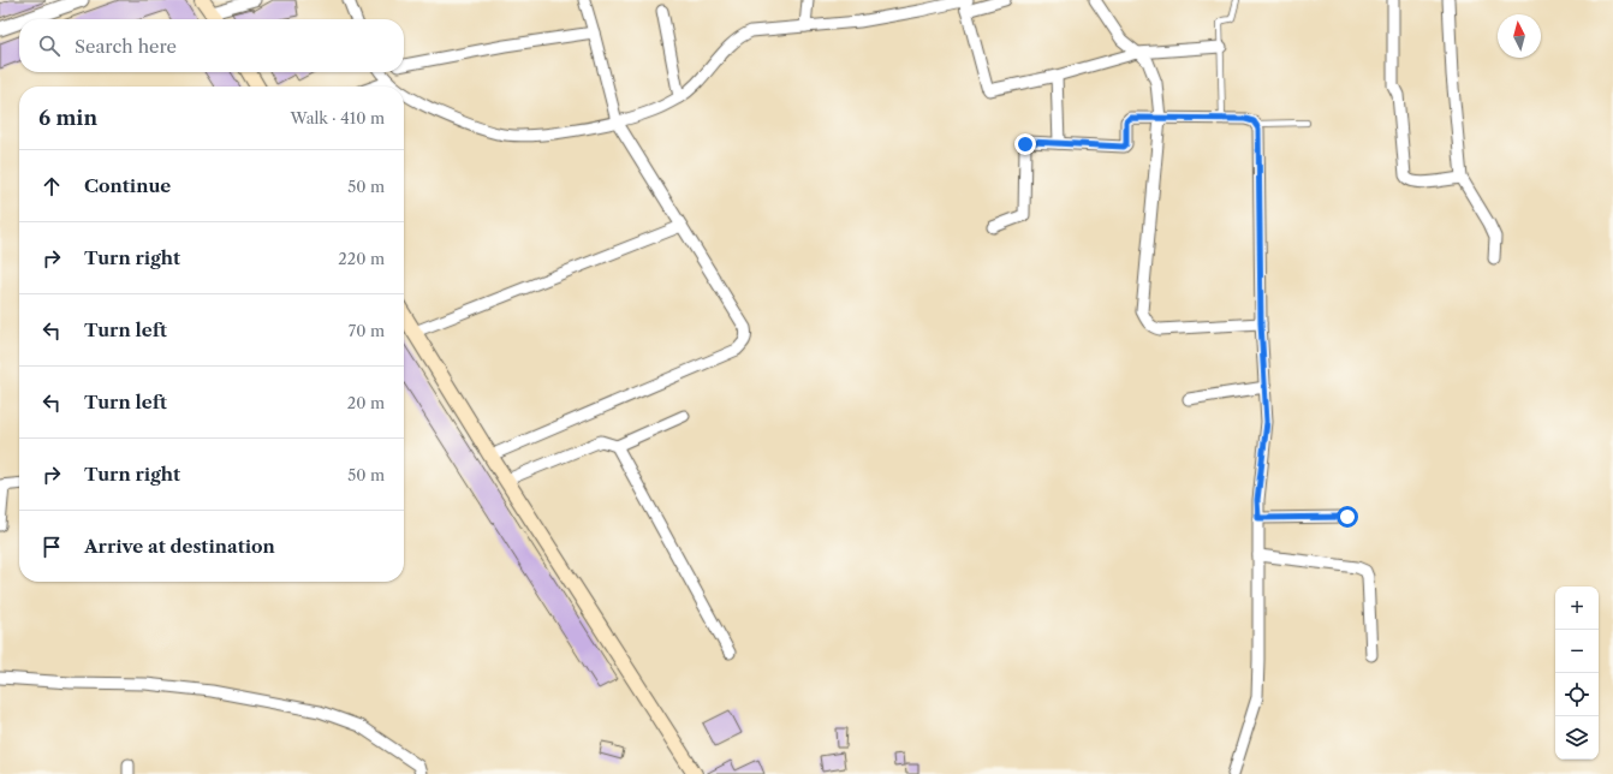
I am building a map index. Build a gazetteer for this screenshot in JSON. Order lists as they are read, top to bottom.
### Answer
{
  "north": "top",
  "page": {
    "search": "Search here",
    "heading": ["6 min", "Walk · 410 m"],
    "list": [
      ["Continue", "50 m"],
      ["Turn right", "220 m"],
      ["Turn left", "70 m"],
      ["Turn left", "20 m"],
      ["Turn right", "50 m"],
      "Arrive at destination"
    ],
    "map_buttons": ["+", "−"]
  }
}
